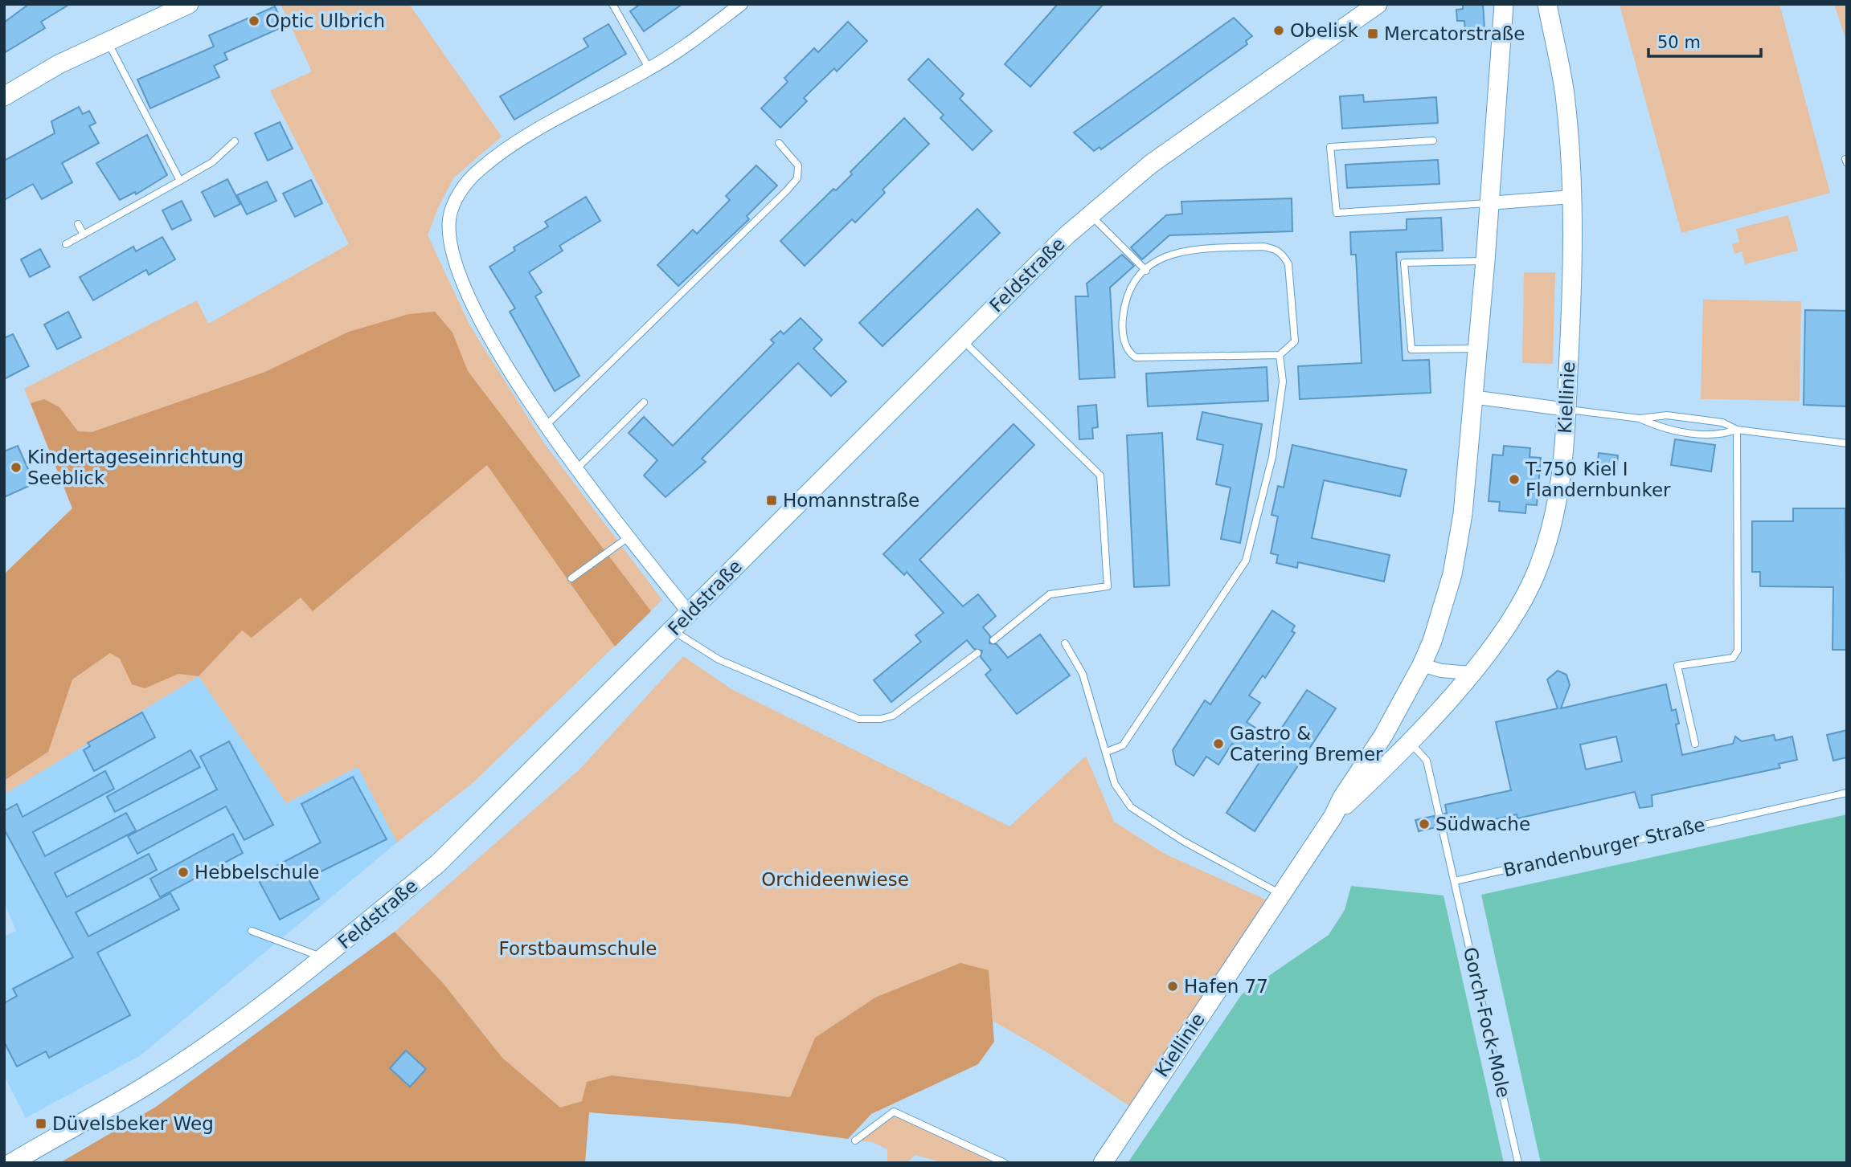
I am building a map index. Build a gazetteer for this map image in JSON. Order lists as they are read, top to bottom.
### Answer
{
  "streets": {
    "street": ["Feldstraße", "Kiellinie"],
    "lane": ["Brandenburger Straße", "Gorch-Fock-Mole"]
  },
  "crossings": [
    ["Brandenburger Straße", "Gorch-Fock-Mole"]
  ],
  "parks": ["Orchideenwiese", "Forstbaumschule"],
  "places": {
    "other": [
      "Optic Ulbrich",
      "Obelisk",
      "Kindertageseinrichtung Seeblick",
      "T-750 Kiel I Flandernbunker",
      "Gastro & Catering Bremer",
      "Südwache",
      "Hebbelschule",
      "Hafen 77"
    ],
    "transit": ["Mercatorstraße", "Homannstraße", "Düvelsbeker Weg"]
  },
  "scale_bar": "50 m"
}
